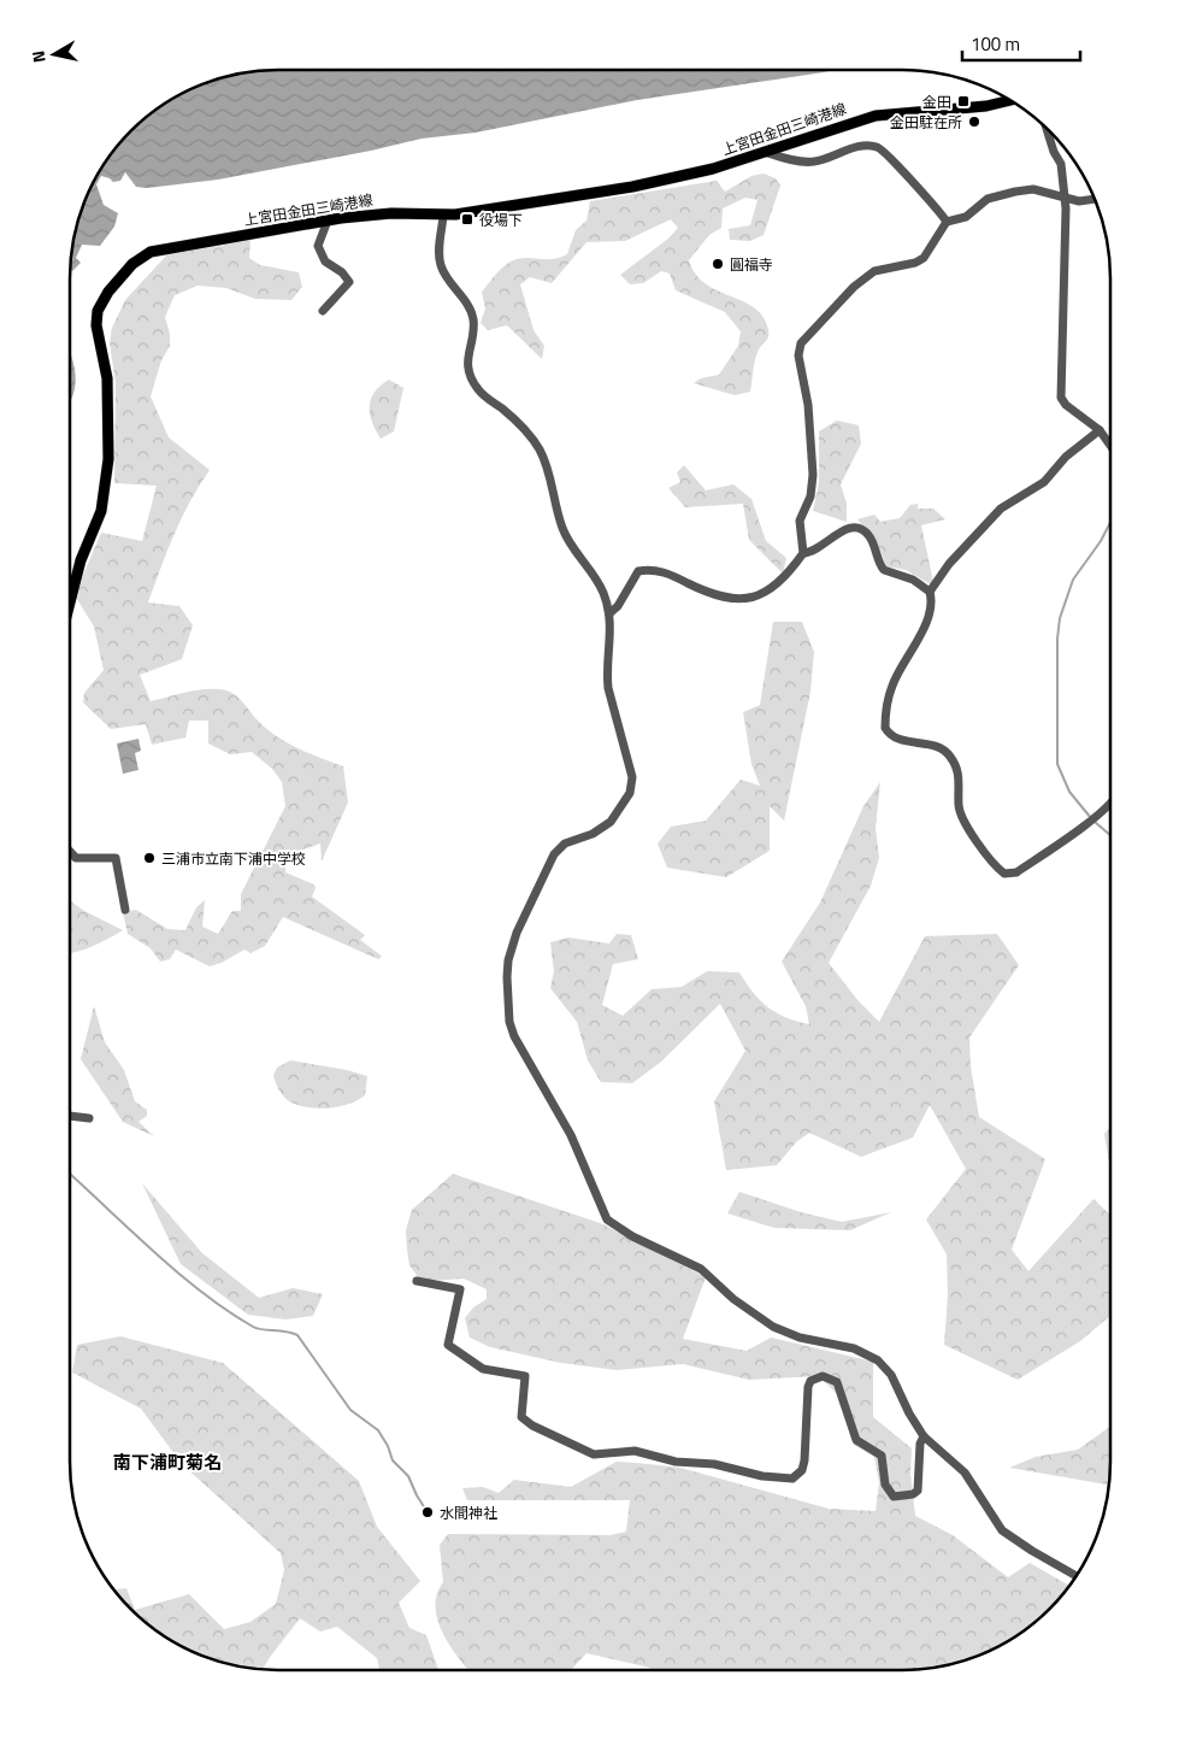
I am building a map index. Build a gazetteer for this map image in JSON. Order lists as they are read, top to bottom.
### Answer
{
  "streets": {
    "main road": ["上宮田金田三崎港線"]
  },
  "districts": ["南下浦町菊名"],
  "places": {
    "transit": ["金田", "役場下"],
    "other": [
      "金田駐在所",
      "圓福寺",
      "三浦市立南下浦中学校",
      "水間神社"
    ]
  },
  "scale_bar": "100 m",
  "north": "left"
}
